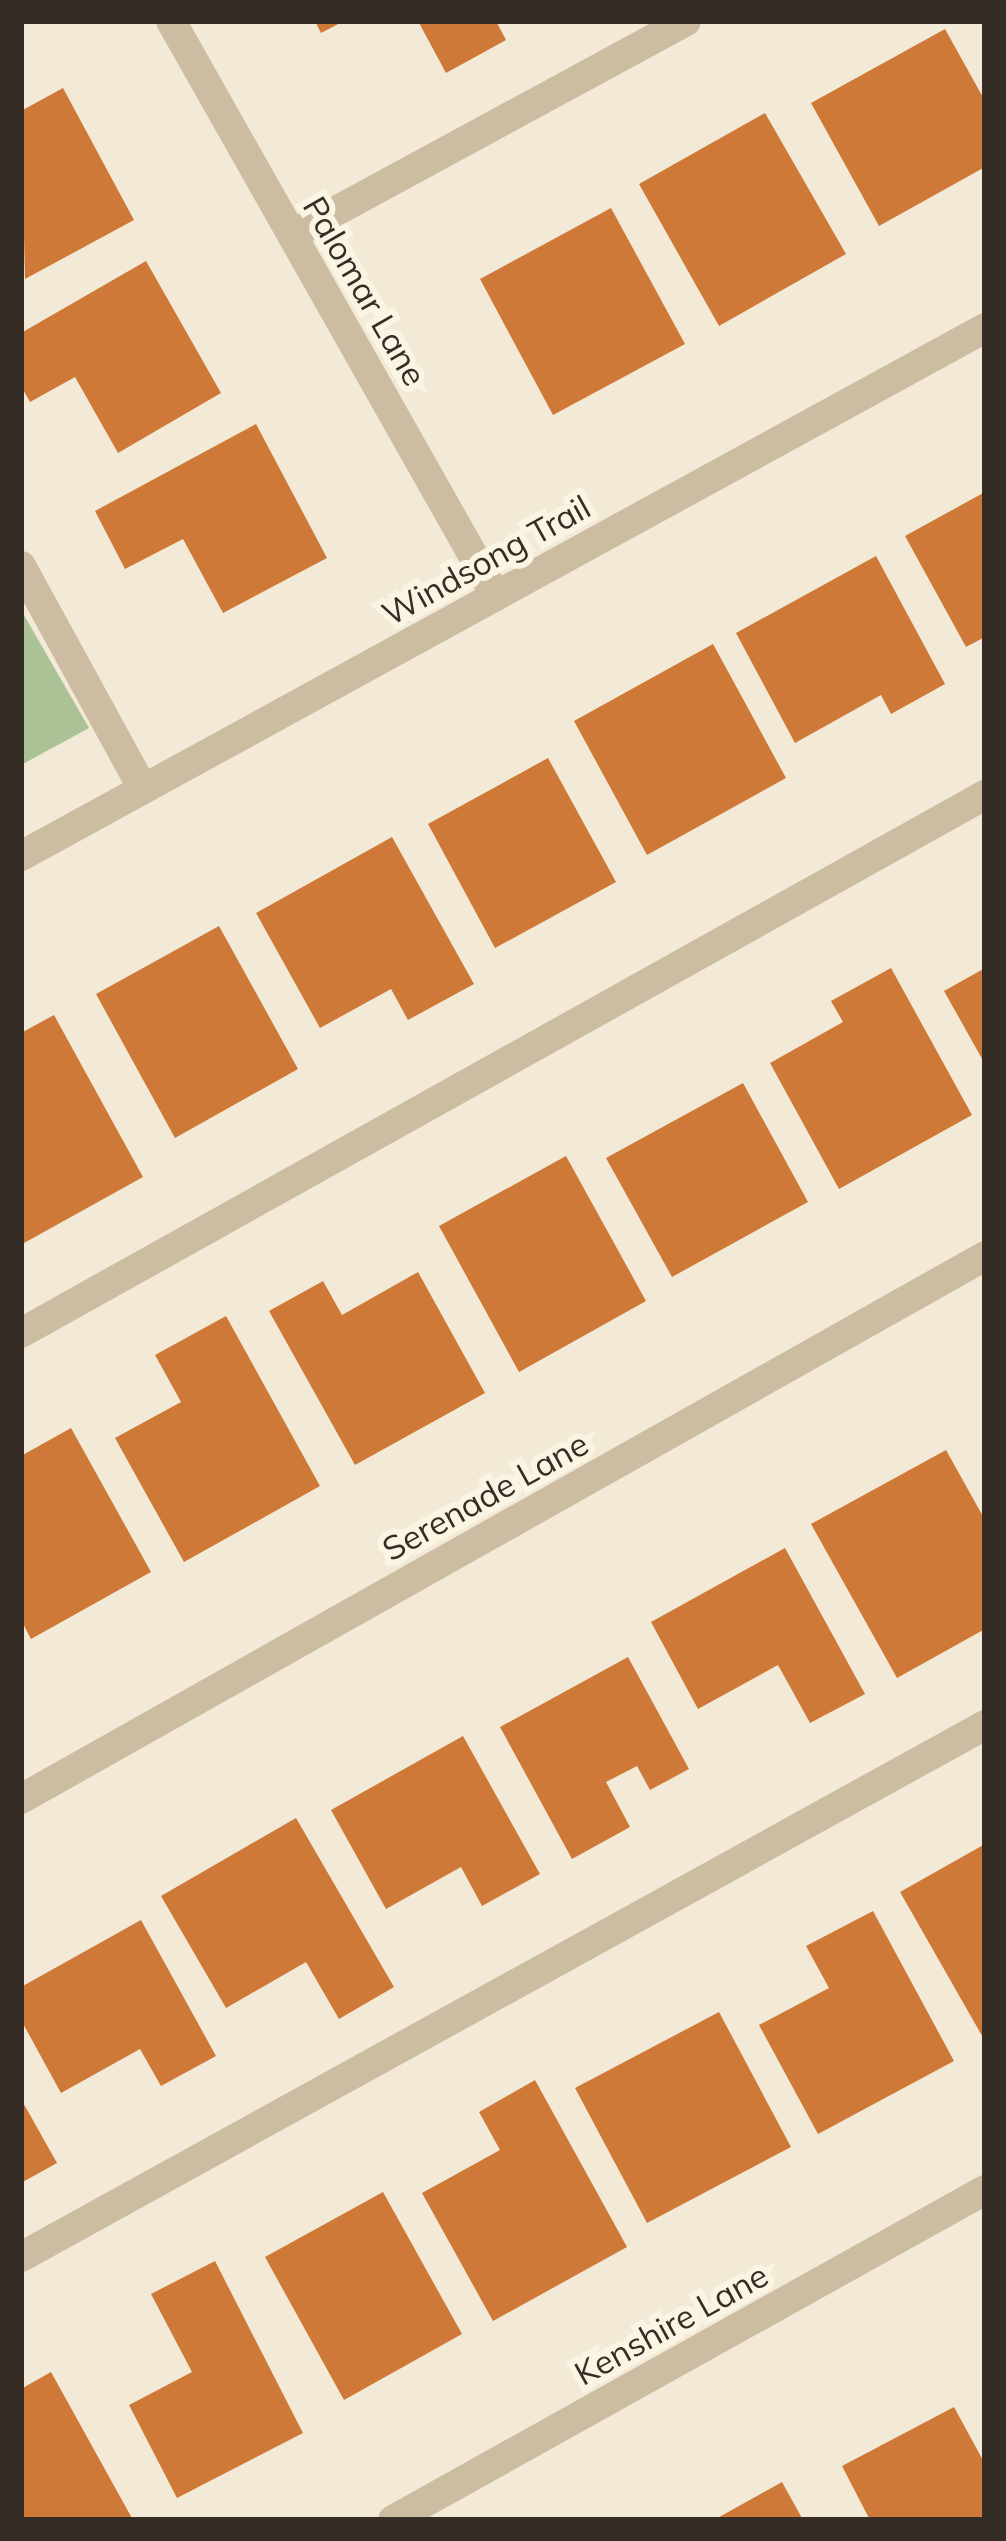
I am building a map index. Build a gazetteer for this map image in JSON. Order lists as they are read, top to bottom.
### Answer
{
  "streets": {
    "street": [
      "Palomar Lane",
      "Windsong Trail",
      "Serenade Lane",
      "Kenshire Lane"
    ]
  },
  "crossings": [
    ["Palomar Lane", "Windsong Trail"]
  ]
}
